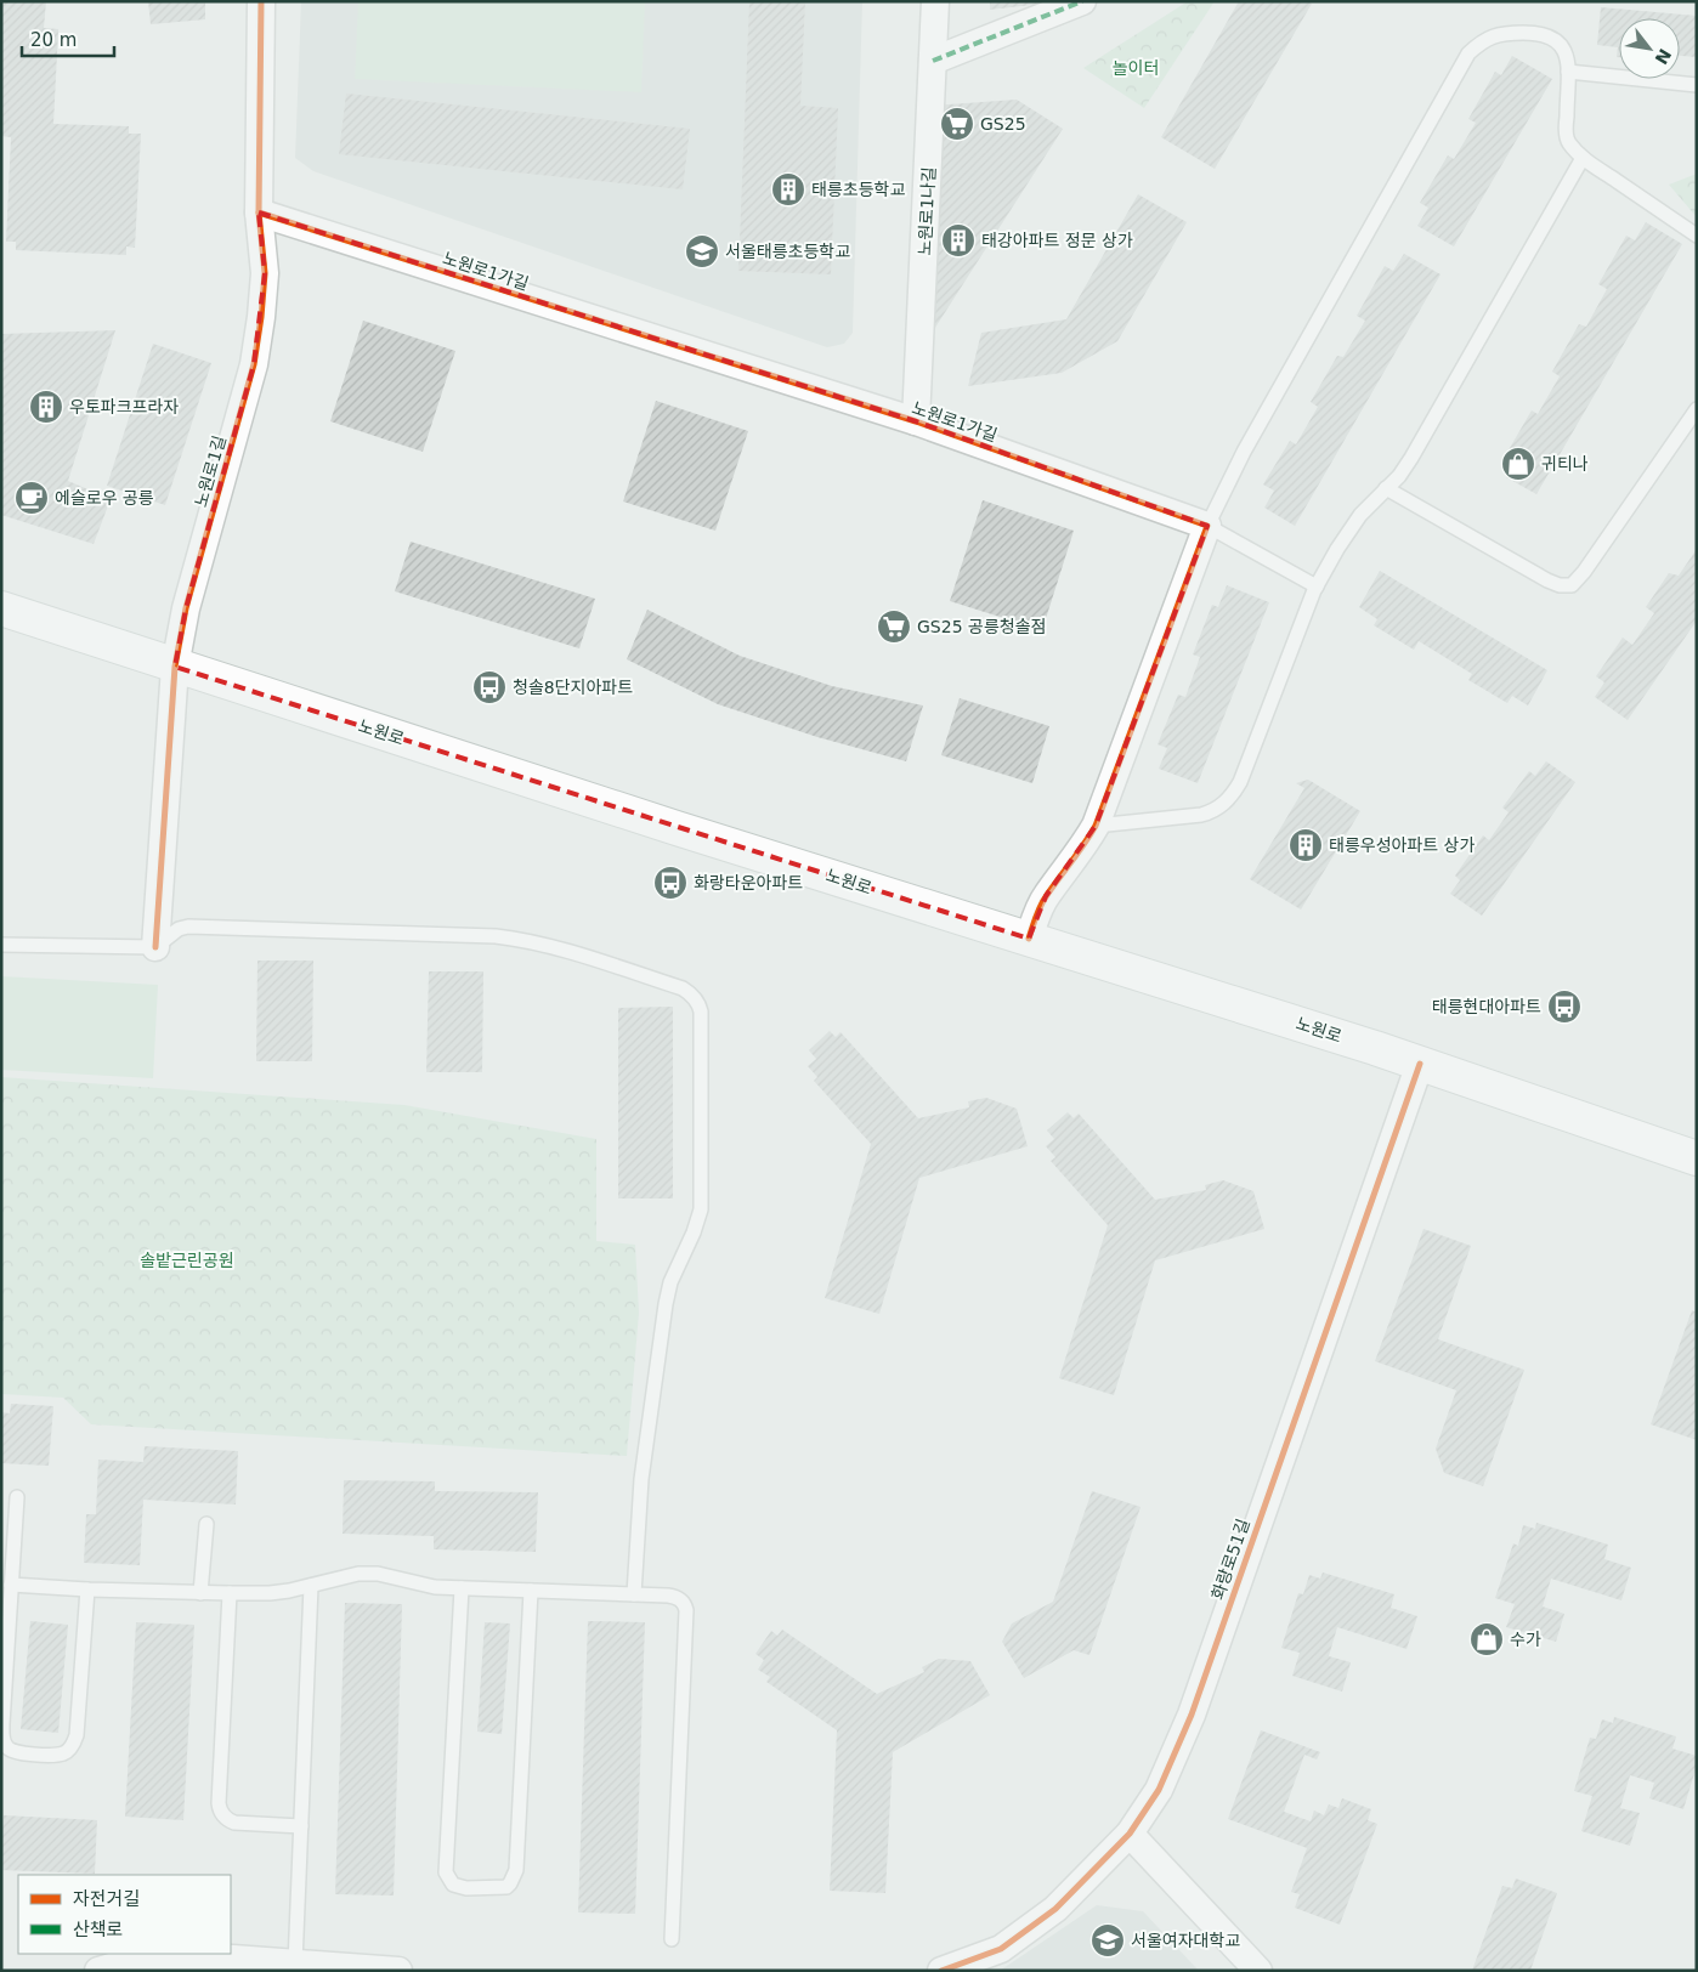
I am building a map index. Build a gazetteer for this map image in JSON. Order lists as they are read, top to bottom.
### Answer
{
  "streets": {
    "main road": ["노원로"],
    "street": [
      "노원로1나길",
      "노원로1가길",
      "노원로1길",
      "화랑로51길"
    ]
  },
  "crossings": [
    ["노원로1나길", "노원로1가길"],
    ["노원로1가길", "노원로1길"],
    ["노원로1길", "노원로"],
    ["노원로", "화랑로51길"]
  ],
  "parks": ["놀이터", "솔밭근린공원"],
  "places": {
    "supermarket": ["GS25", "GS25 공릉청솔점"],
    "building": [
      "태릉초등학교",
      "태강아파트 정문 상가",
      "우토파크프라자",
      "태릉우성아파트 상가"
    ],
    "school or university": ["서울태릉초등학교", "서울여자대학교"],
    "shop": ["귀티나", "수가"],
    "cafe": ["에슬로우 공릉"],
    "bus stop": ["청솔8단지아파트", "화랑타운아파트", "태릉현대아파트"]
  },
  "legend": ["자전거길", "산책로"],
  "scale_bar": "20 m",
  "north": "bottom right"
}
